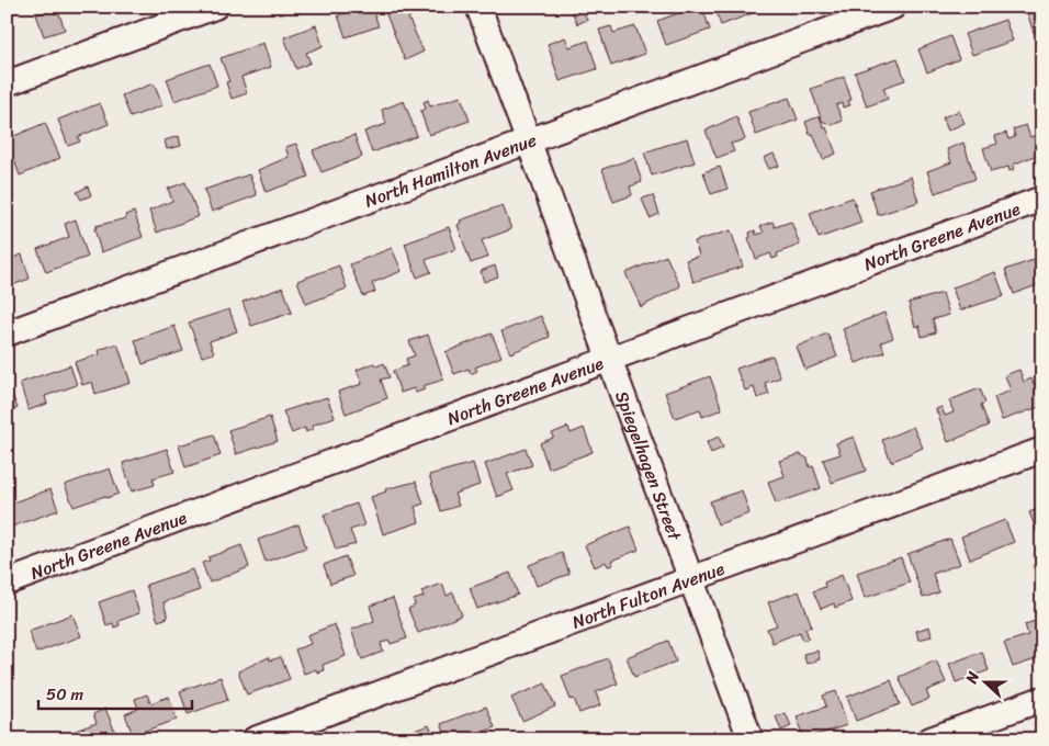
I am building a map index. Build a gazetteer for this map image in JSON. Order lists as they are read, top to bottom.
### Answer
{
  "streets": {
    "street": [
      "North Hamilton Avenue",
      "North Greene Avenue",
      "Spiegelhagen Street",
      "North Fulton Avenue"
    ]
  },
  "crossings": [
    ["North Hamilton Avenue", "Spiegelhagen Street"],
    ["North Greene Avenue", "Spiegelhagen Street"],
    ["Spiegelhagen Street", "North Fulton Avenue"]
  ],
  "scale_bar": "50 m",
  "north": "left"
}
